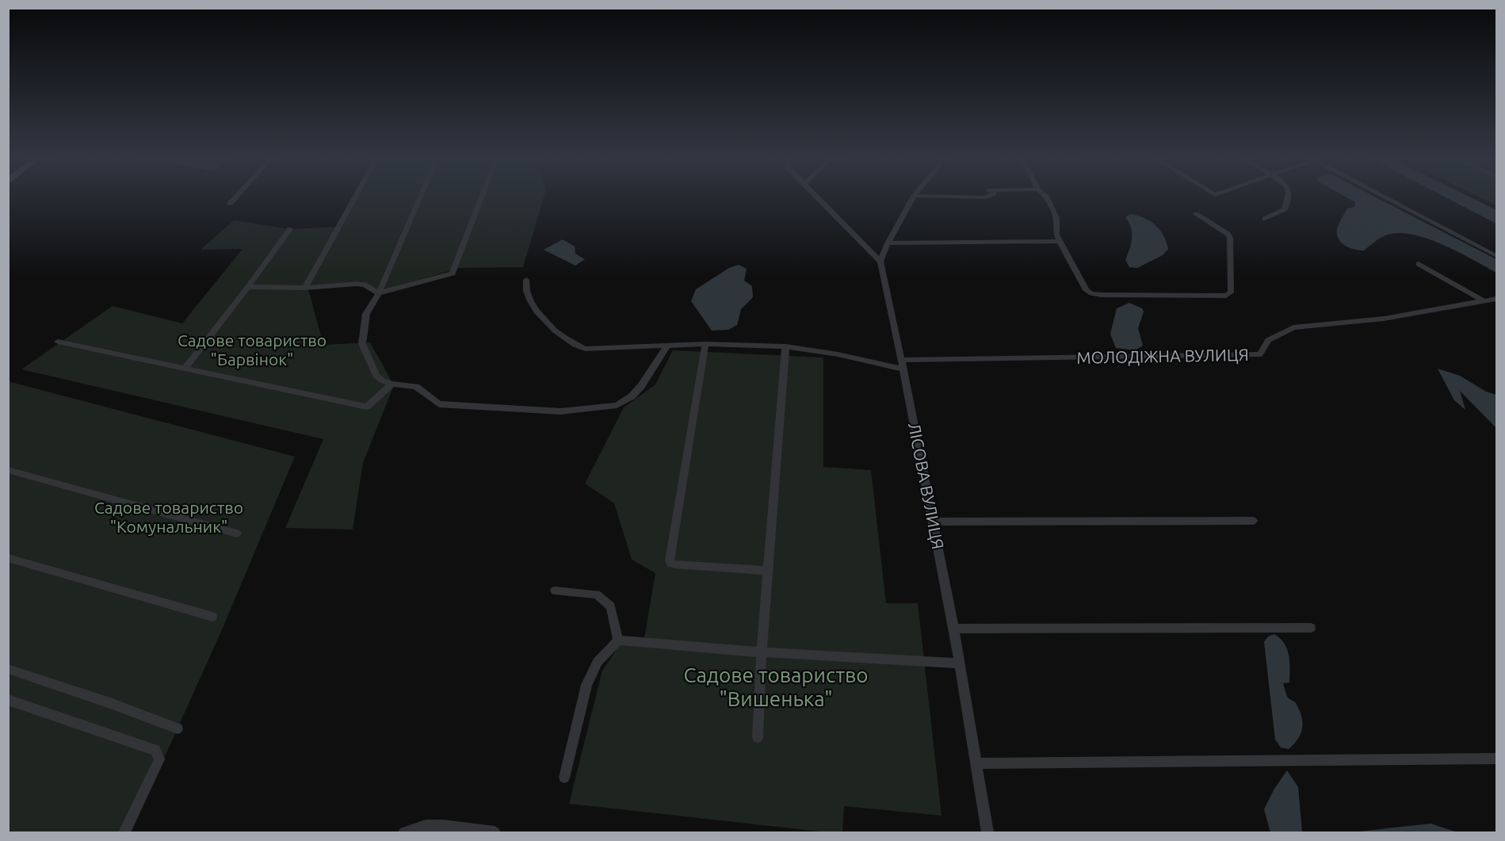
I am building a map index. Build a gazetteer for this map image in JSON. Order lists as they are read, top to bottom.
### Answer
{
  "streets": {
    "street": ["МОЛОДІЖНА ВУЛИЦЯ", "ЛІСОВА ВУЛИЦЯ"]
  },
  "crossings": [
    ["МОЛОДІЖНА ВУЛИЦЯ", "ЛІСОВА ВУЛИЦЯ"]
  ],
  "parks": ["Садове товариство \"Барвінок\"", "Садове товариство \"Комунальник\"", "Садове товариство \"Вишенька\""]
}
